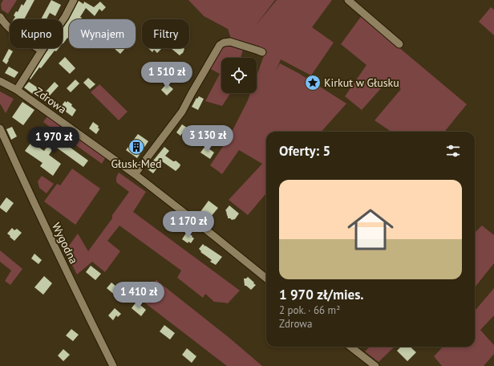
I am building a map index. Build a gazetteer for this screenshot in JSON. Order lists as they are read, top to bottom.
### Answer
{
  "streets": {
    "street": ["Zdrowa", "Wygodna"]
  },
  "places": {
    "place": ["Kirkut w Głusku"],
    "building": ["Głusk-Med"]
  },
  "page": {
    "chip": ["Kupno", "Wynajem", "Filtry"],
    "price": [
      "1 510 zł",
      "3 130 zł",
      "1 970 zł",
      "1 170 zł",
      "1 410 zł"
    ],
    "heading": "Oferty: 5",
    "list": [
      {
        "name": "1 970 zł/mies.",
        "note": "2 pok. · 66 m² · Zdrowa"
      }
    ]
  }
}
